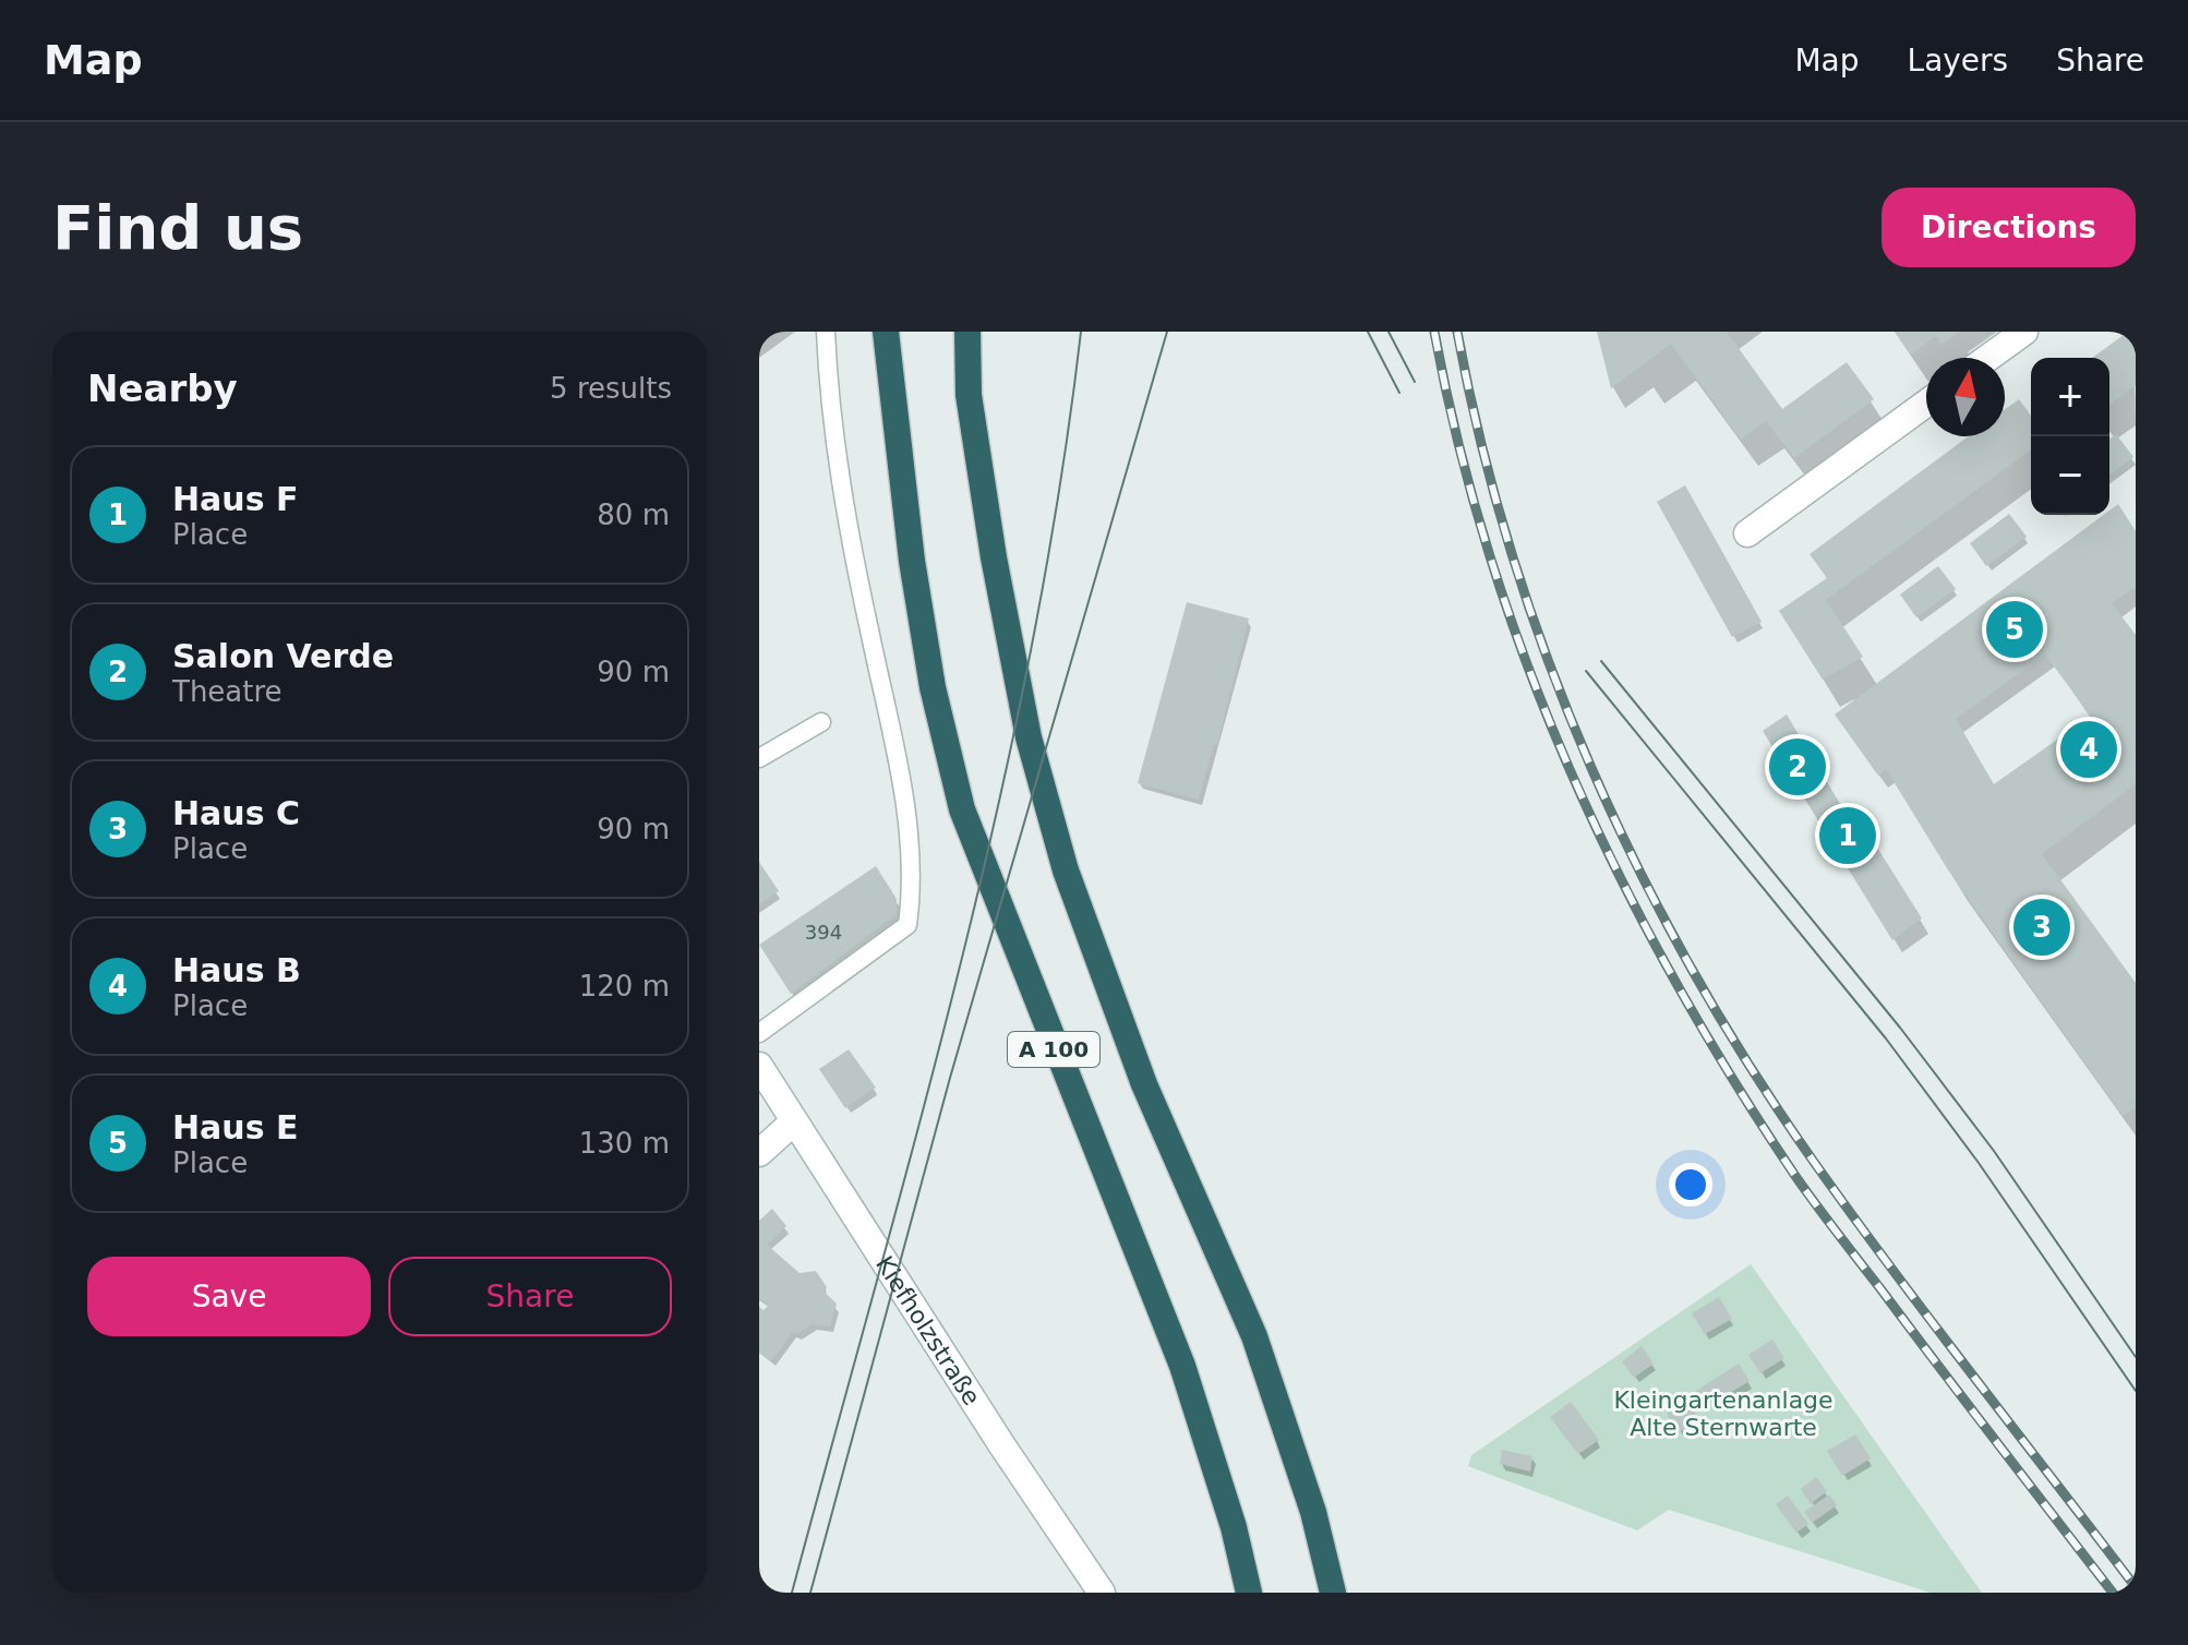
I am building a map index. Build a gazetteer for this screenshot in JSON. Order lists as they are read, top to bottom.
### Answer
{
  "streets": {
    "highway": ["A 100"],
    "street": ["Kiefholzstraße"]
  },
  "parks": ["Kleingartenanlage Alte Sternwarte"],
  "house_numbers": ["394"],
  "north": "top",
  "page": {
    "header": "Map",
    "nav": ["Map", "Layers", "Share"],
    "buttons": [
      "Directions",
      ["Save", "Share"]
    ],
    "title": "Find us",
    "heading": ["Nearby", "5 results"],
    "map_buttons": ["+", "−"],
    "list": [
      {
        "mark": "1",
        "name": "Haus F",
        "note": "Place",
        "value": "80 m"
      },
      {
        "mark": "2",
        "name": "Salon Verde",
        "note": "Theatre",
        "value": "90 m"
      },
      {
        "mark": "3",
        "name": "Haus C",
        "note": "Place",
        "value": "90 m"
      },
      {
        "mark": "4",
        "name": "Haus B",
        "note": "Place",
        "value": "120 m"
      },
      {
        "mark": "5",
        "name": "Haus E",
        "note": "Place",
        "value": "130 m"
      }
    ],
    "pins": [
      "5",
      "4",
      "2",
      "1",
      "3"
    ]
  }
}
